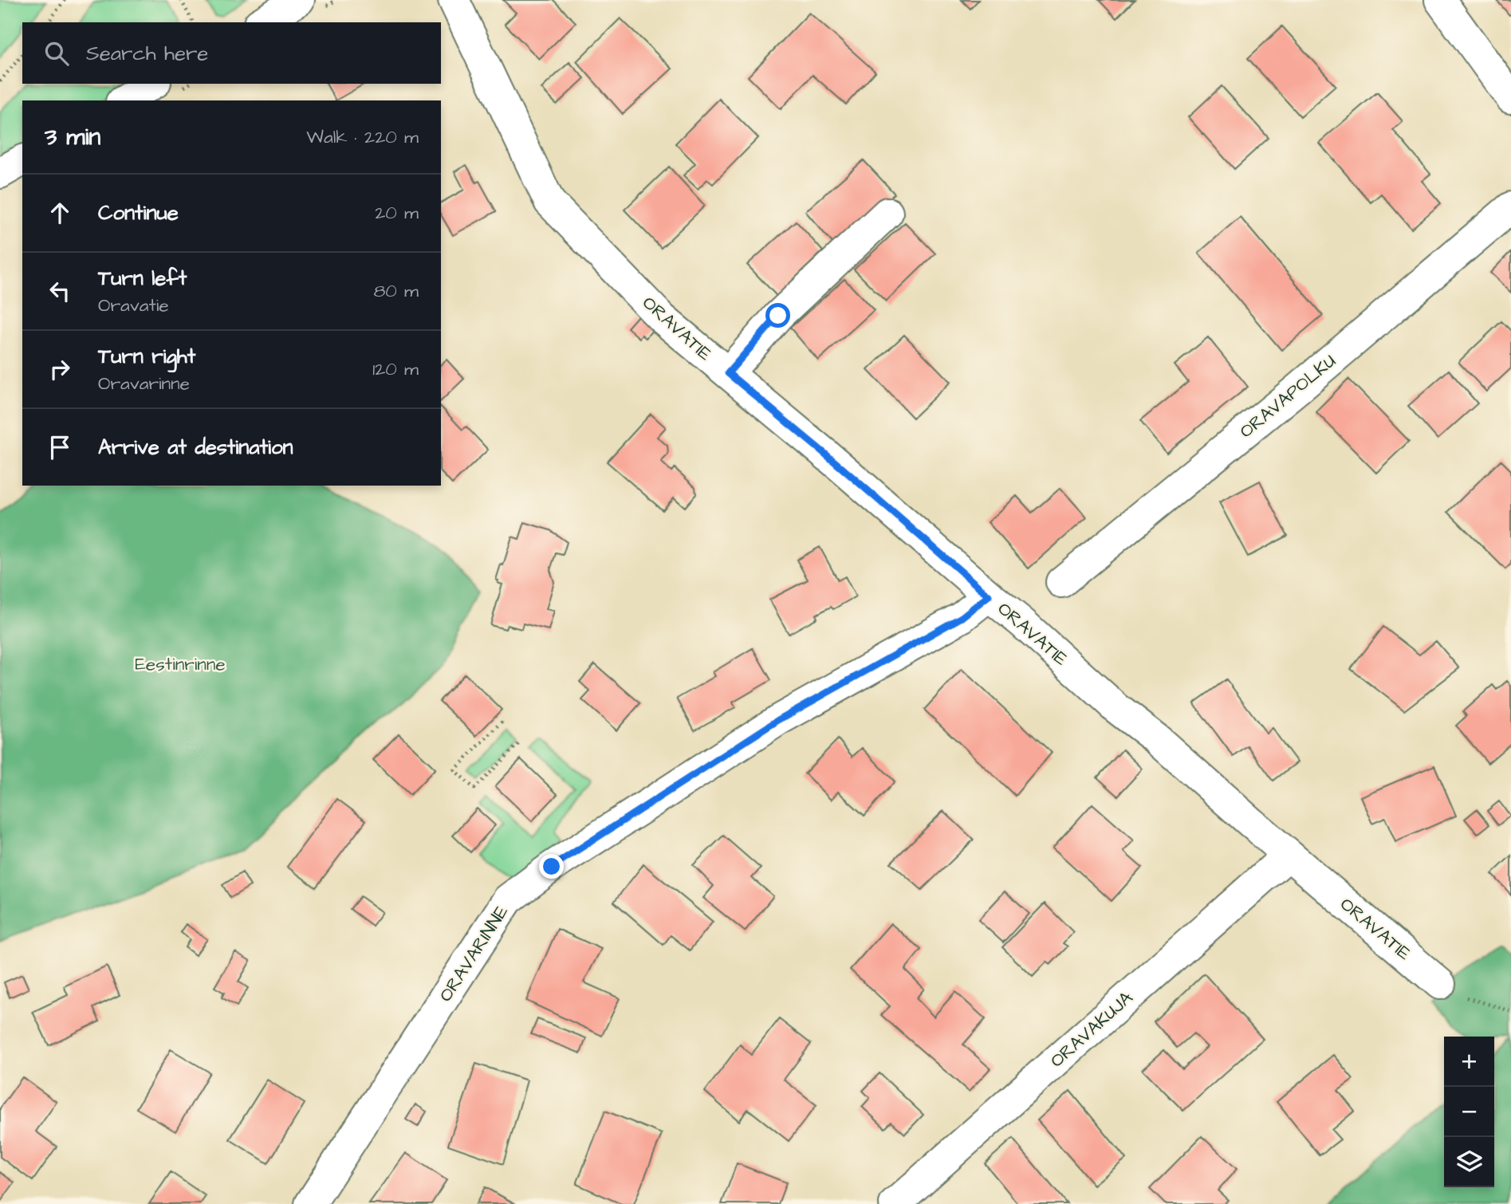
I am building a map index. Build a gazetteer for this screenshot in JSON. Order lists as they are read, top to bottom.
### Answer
{
  "streets": {
    "street": [
      "ORAVATIE",
      "ORAVAPOLKU",
      "ORAVARINNE",
      "ORAVAKUJA"
    ]
  },
  "crossings": [
    ["ORAVATIE", "ORAVARINNE"],
    ["ORAVATIE", "ORAVAKUJA"]
  ],
  "parks": ["Eestinrinne"],
  "page": {
    "search": "Search here",
    "heading": ["3 min", "Walk · 220 m"],
    "list": [
      ["Continue", "20 m"],
      ["Turn left", "Oravatie", "80 m"],
      ["Turn right", "Oravarinne", "120 m"],
      "Arrive at destination"
    ],
    "map_buttons": ["+", "−"]
  }
}
